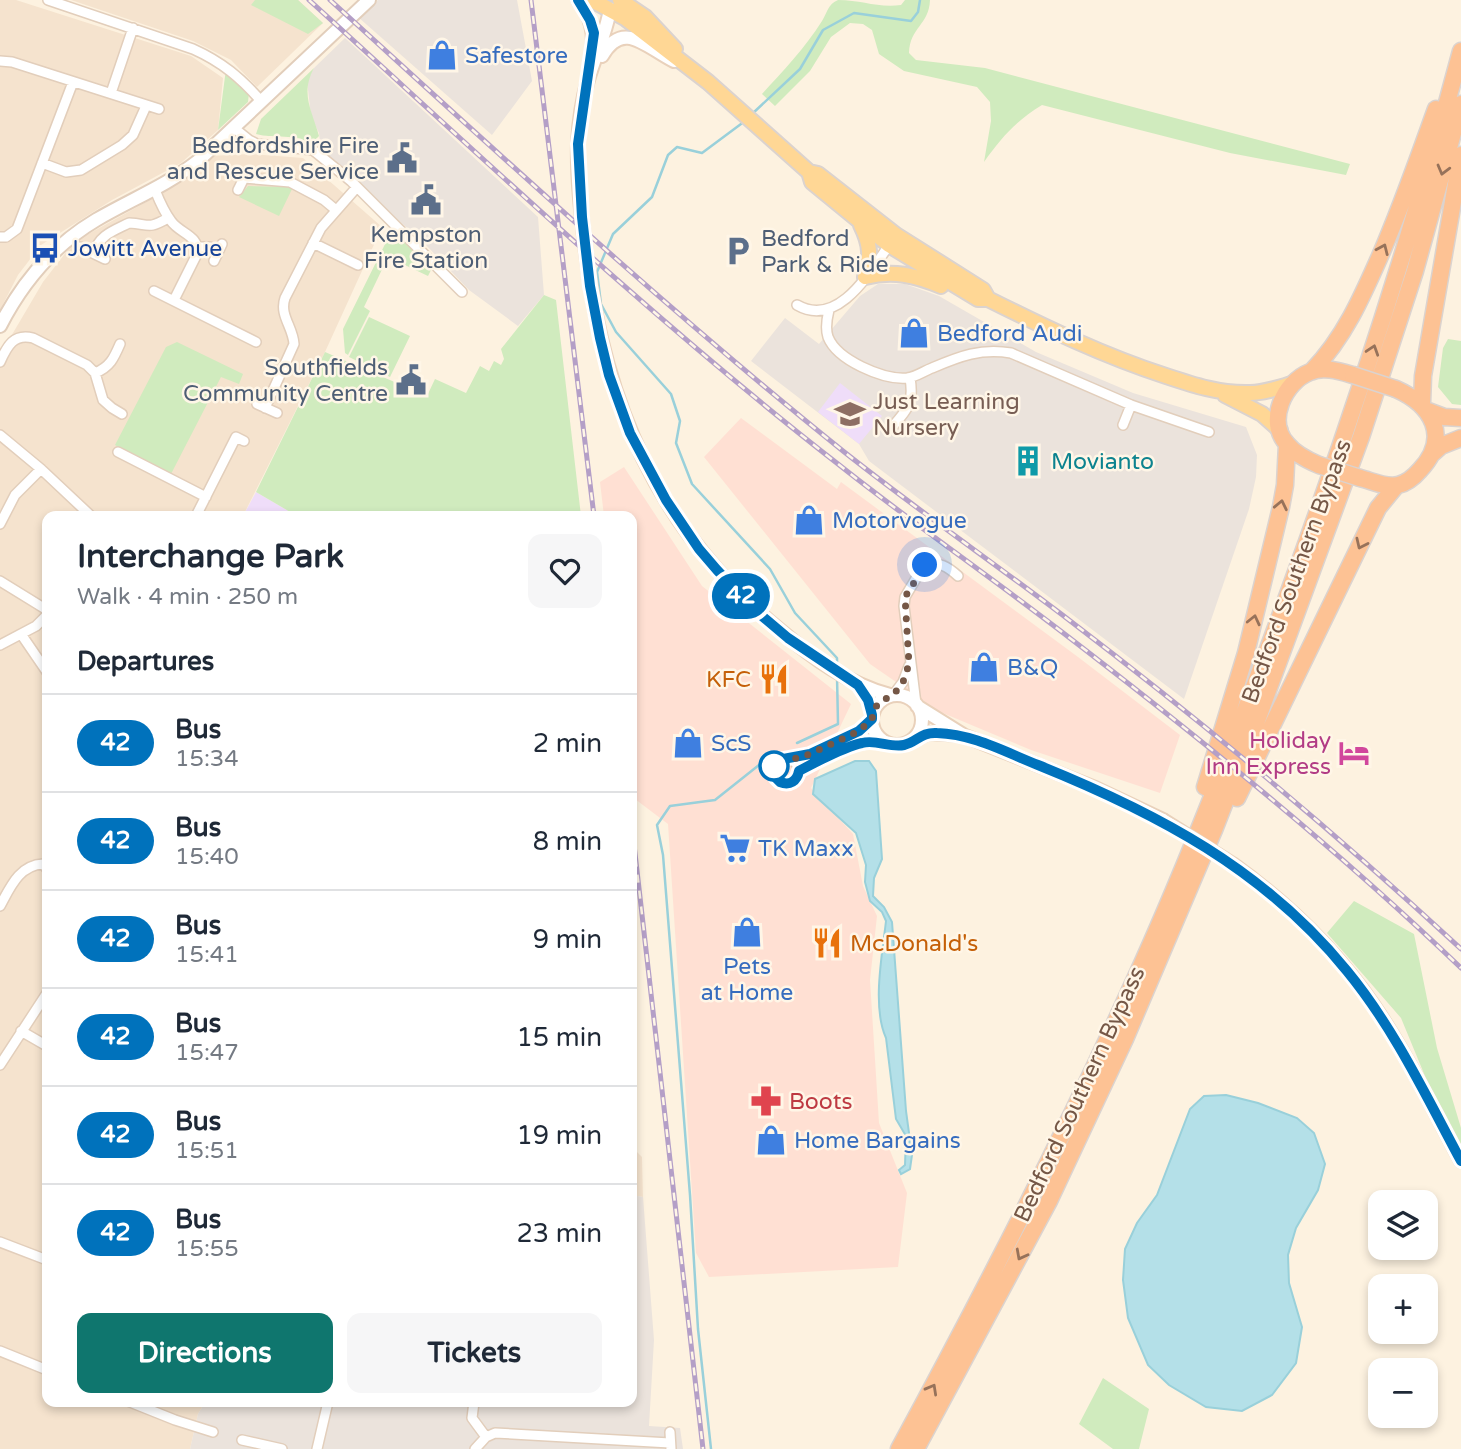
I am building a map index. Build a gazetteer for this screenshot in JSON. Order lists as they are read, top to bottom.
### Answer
{
  "streets": {
    "highway": ["Bedford Southern Bypass"]
  },
  "places": {
    "shop": [
      "Safestore",
      "Bedford Audi",
      "Motorvogue",
      "B&Q",
      "ScS",
      "Pets at Home",
      "Home Bargains"
    ],
    "public building": ["Bedfordshire Fire and Rescue Service", "Kempston Fire Station", "Southfields Community Centre"],
    "bus stop": ["Jowitt Avenue"],
    "parking": ["Bedford Park & Ride"],
    "school or university": ["Just Learning Nursery"],
    "building": ["Movianto"],
    "restaurant": ["KFC", "McDonald's"],
    "hotel": ["Holiday Inn Express"],
    "supermarket": ["TK Maxx"],
    "pharmacy": ["Boots"]
  },
  "lines": ["bus line 42"],
  "page": {
    "on_map": "42",
    "heading": [
      ["Interchange Park", "Walk · 4 min · 250 m"],
      "Departures"
    ],
    "list": [
      {
        "mark": "42",
        "name": "Bus",
        "note": "15:34",
        "value": "2 min"
      },
      {
        "mark": "42",
        "name": "Bus",
        "note": "15:40",
        "value": "8 min"
      },
      {
        "mark": "42",
        "name": "Bus",
        "note": "15:41",
        "value": "9 min"
      },
      {
        "mark": "42",
        "name": "Bus",
        "note": "15:47",
        "value": "15 min"
      },
      {
        "mark": "42",
        "name": "Bus",
        "note": "15:51",
        "value": "19 min"
      },
      {
        "mark": "42",
        "name": "Bus",
        "note": "15:55",
        "value": "23 min"
      }
    ],
    "map_buttons": ["+", "−"],
    "buttons": ["Directions", "Tickets"]
  }
}
